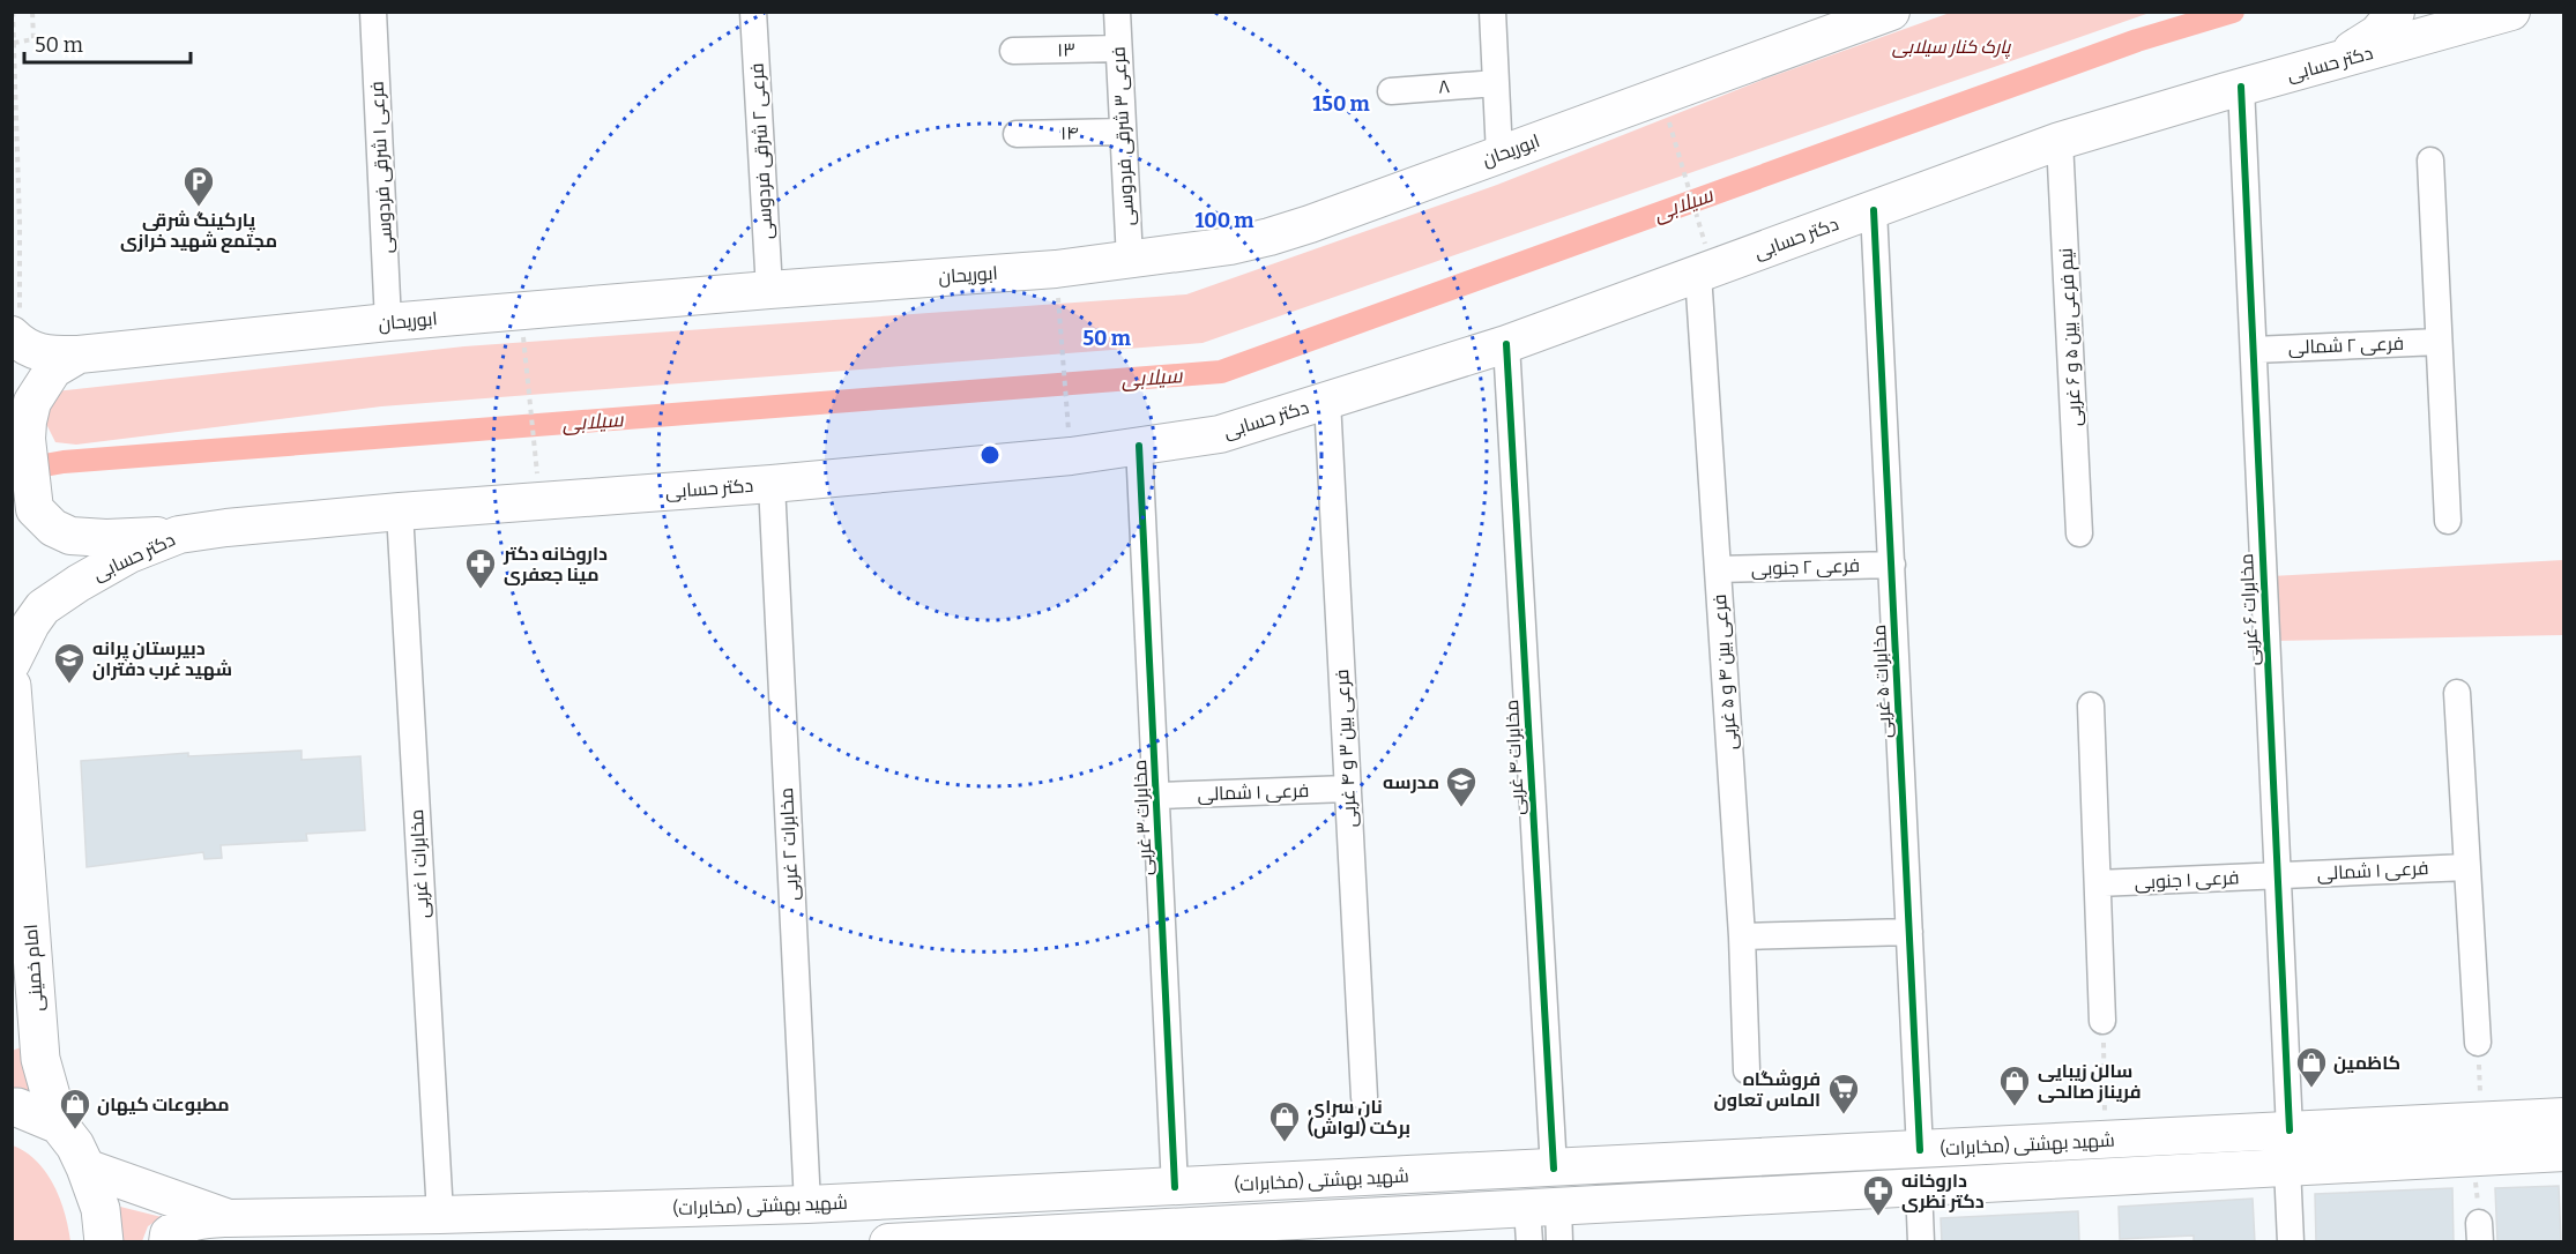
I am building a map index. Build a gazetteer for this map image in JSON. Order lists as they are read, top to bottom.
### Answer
{
  "streets": {
    "main road": [
      "دکتر حسابی",
      "ابوریحان",
      "امام خمینی",
      "شهید بهشتی (مخابرات)"
    ],
    "street": [
      "۱۳",
      "۸",
      "۱۴",
      "فرعی ۳ شرقی فردوسی",
      "فرعی ۲ شرقی فردوسی",
      "فرعی ۱ شرقی فردوسی",
      "نیم فرعی بین ۵ و ۶ غربی",
      "فرعی ۲ شمالی",
      "فرعی ۲ جنوبی",
      "مخابرات ۶ غربی",
      "فرعی بین ۴ و ۵ غربی",
      "مخابرات ۵ غربی",
      "فرعی بین ۳ و ۴ غربی",
      "مخابرات ۴ غربی",
      "فرعی ۱ شمالی",
      "مخابرات ۳ غربی",
      "مخابرات ۲ غربی",
      "مخابرات ۱ غربی",
      "فرعی ۱ جنوبی"
    ]
  },
  "crossings": [
    ["۱۳", "فرعی ۳ شرقی فردوسی"],
    ["دکتر حسابی", "نیم فرعی بین ۵ و ۶ غربی"],
    ["دکتر حسابی", "مخابرات ۶ غربی"],
    ["دکتر حسابی", "فرعی بین ۴ و ۵ غربی"],
    ["دکتر حسابی", "مخابرات ۵ غربی"],
    ["دکتر حسابی", "فرعی بین ۳ و ۴ غربی"],
    ["دکتر حسابی", "مخابرات ۴ غربی"],
    ["دکتر حسابی", "مخابرات ۳ غربی"],
    ["دکتر حسابی", "مخابرات ۲ غربی"],
    ["دکتر حسابی", "مخابرات ۱ غربی"],
    ["۱۴", "فرعی ۳ شرقی فردوسی"],
    ["فرعی ۳ شرقی فردوسی", "ابوریحان"],
    ["ابوریحان", "فرعی ۲ شرقی فردوسی"],
    ["ابوریحان", "فرعی ۱ شرقی فردوسی"],
    ["فرعی ۲ شمالی", "مخابرات ۶ غربی"],
    ["فرعی ۲ جنوبی", "فرعی بین ۴ و ۵ غربی"],
    ["فرعی ۲ جنوبی", "مخابرات ۵ غربی"],
    ["مخابرات ۶ غربی", "فرعی ۱ شمالی"],
    ["مخابرات ۶ غربی", "فرعی ۱ جنوبی"],
    ["مخابرات ۶ غربی", "شهید بهشتی (مخابرات)"],
    ["مخابرات ۵ غربی", "شهید بهشتی (مخابرات)"],
    ["فرعی بین ۳ و ۴ غربی", "فرعی ۱ شمالی"],
    ["مخابرات ۴ غربی", "شهید بهشتی (مخابرات)"],
    ["فرعی ۱ شمالی", "مخابرات ۳ غربی"],
    ["فرعی ۱ شمالی", "فرعی ۱ جنوبی"],
    ["مخابرات ۳ غربی", "شهید بهشتی (مخابرات)"],
    ["مخابرات ۲ غربی", "شهید بهشتی (مخابرات)"],
    ["مخابرات ۱ غربی", "شهید بهشتی (مخابرات)"]
  ],
  "water": ["سیلابی"],
  "parks": ["پارک کنار سیلابی"],
  "places": {
    "parking": ["پارکینگ شرقی مجتمع شهید خرازی"],
    "pharmacy": ["داروخانه دکتر مینا جعفری", "داروخانه دکتر نظری"],
    "school or university": ["دبیرستان پرانه شهید غرب دفتران", "مدرسه"],
    "shop": [
      "کاظمین",
      "سالن زیبایی فریناز صالحی",
      "مطبوعات کیهان",
      "نان سرای برکت (لواش)"
    ],
    "supermarket": ["فروشگاه الماس تعاون"]
  },
  "scale_bar": "50 m",
  "rings": ["150 m", "100 m", "50 m"]
}
